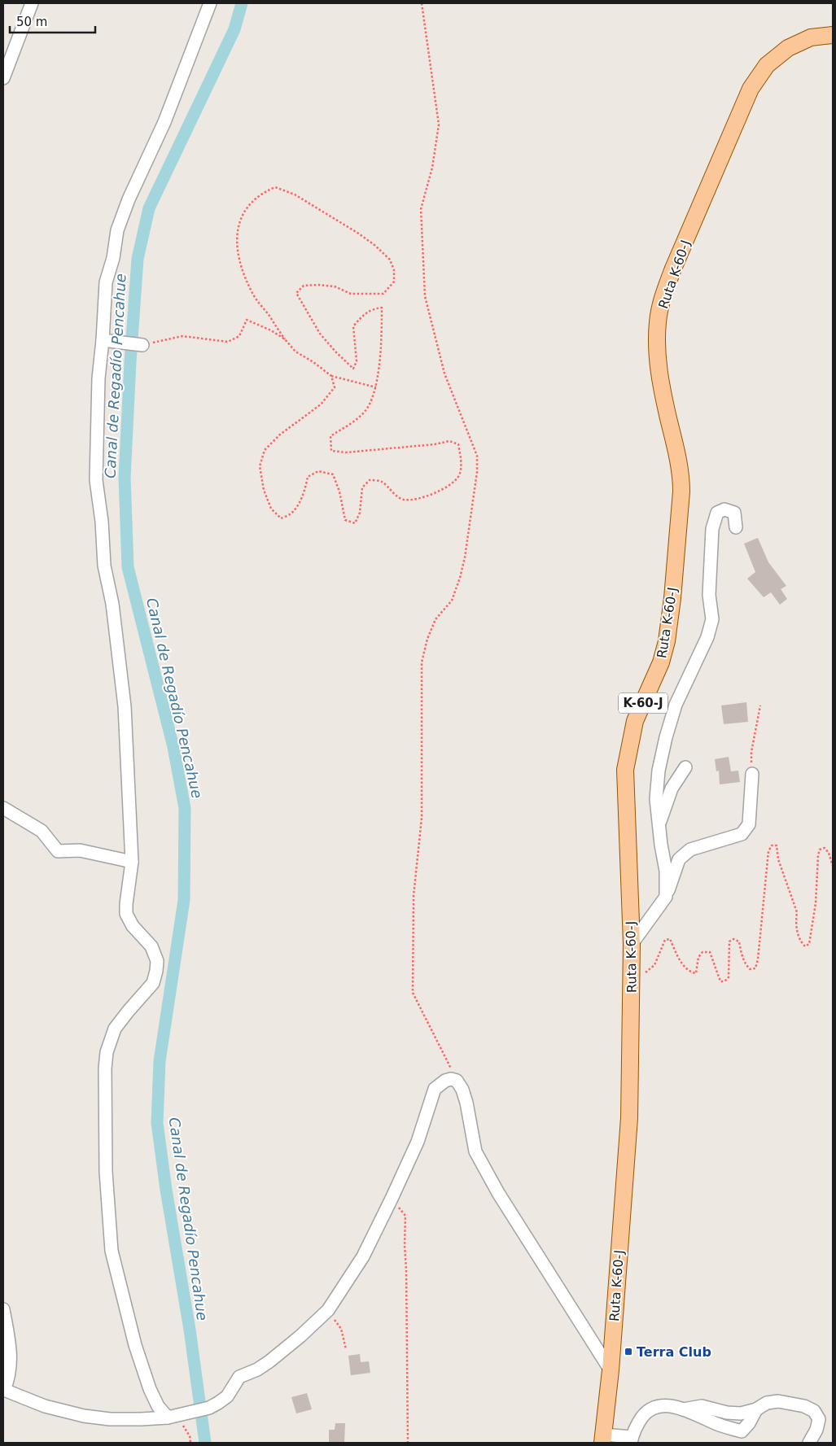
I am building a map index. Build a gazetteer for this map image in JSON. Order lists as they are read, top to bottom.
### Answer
{
  "streets": {
    "main road": ["Ruta K-60-J", "K-60-J"]
  },
  "water": ["Canal de Regadío Pencahue"],
  "places": {
    "transit": ["Terra Club"]
  },
  "scale_bar": "50 m"
}
